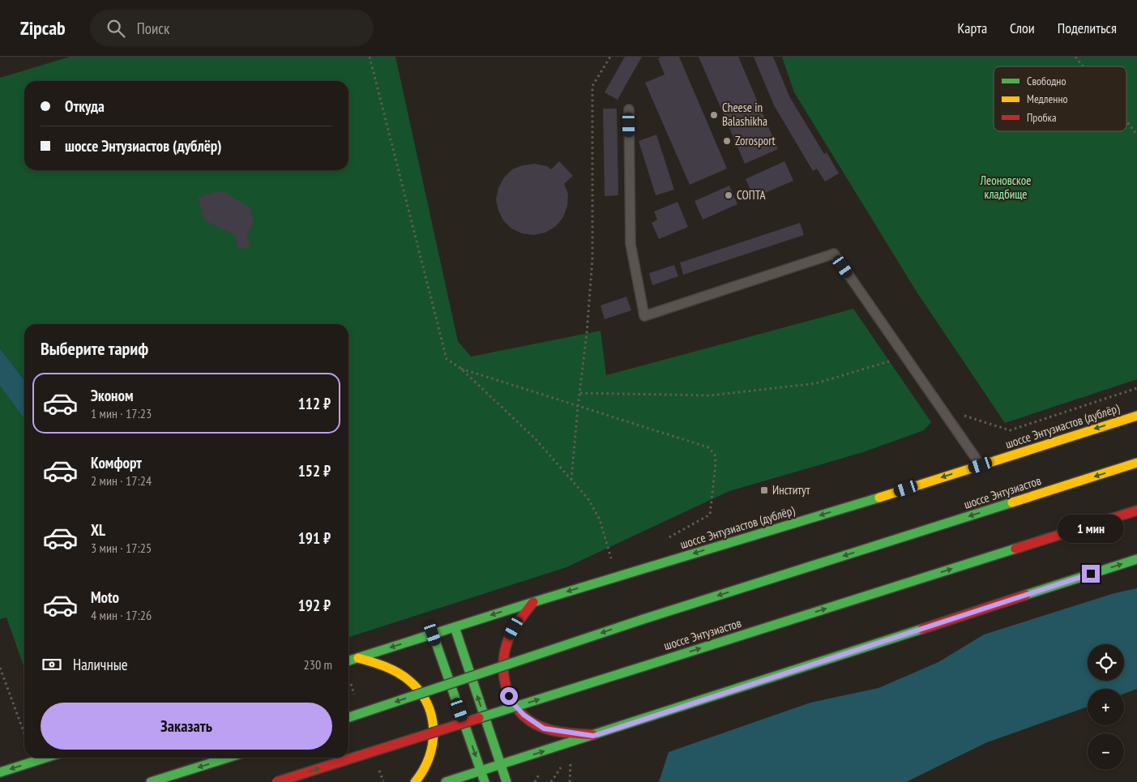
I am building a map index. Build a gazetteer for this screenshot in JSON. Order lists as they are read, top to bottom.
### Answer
{
  "streets": {
    "main road": ["шоссе Энтузиастов (дублёр)", "шоссе Энтузиастов"]
  },
  "one_way": ["шоссе Энтузиастов (дублёр)"],
  "parks": ["Леоновское кладбище"],
  "places": {
    "other": ["Cheese in Balashikha", "Zorosport", "СОПТА"],
    "transit": ["Институт"]
  },
  "legend": ["Свободно", "Медленно", "Пробка"],
  "page": {
    "header": "Zipcab",
    "search": "Поиск",
    "nav": ["Карта", "Слои", "Поделиться"],
    "banner": ["Откуда", "шоссе Энтузиастов (дублёр)"],
    "heading": "Выберите тариф",
    "list": [
      {
        "name": "Эконом",
        "note": "1 мин · 17:23",
        "value": "112 ₽"
      },
      {
        "name": "Комфорт",
        "note": "2 мин · 17:24",
        "value": "152 ₽"
      },
      {
        "name": "XL",
        "note": "3 мин · 17:25",
        "value": "191 ₽"
      },
      {
        "name": "Moto",
        "note": "4 мин · 17:26",
        "value": "192 ₽"
      }
    ],
    "bubble": "1 мин",
    "pay": ["Наличные", "230 m"],
    "map_buttons": ["+", "−"],
    "buttons": "Заказать"
  }
}
